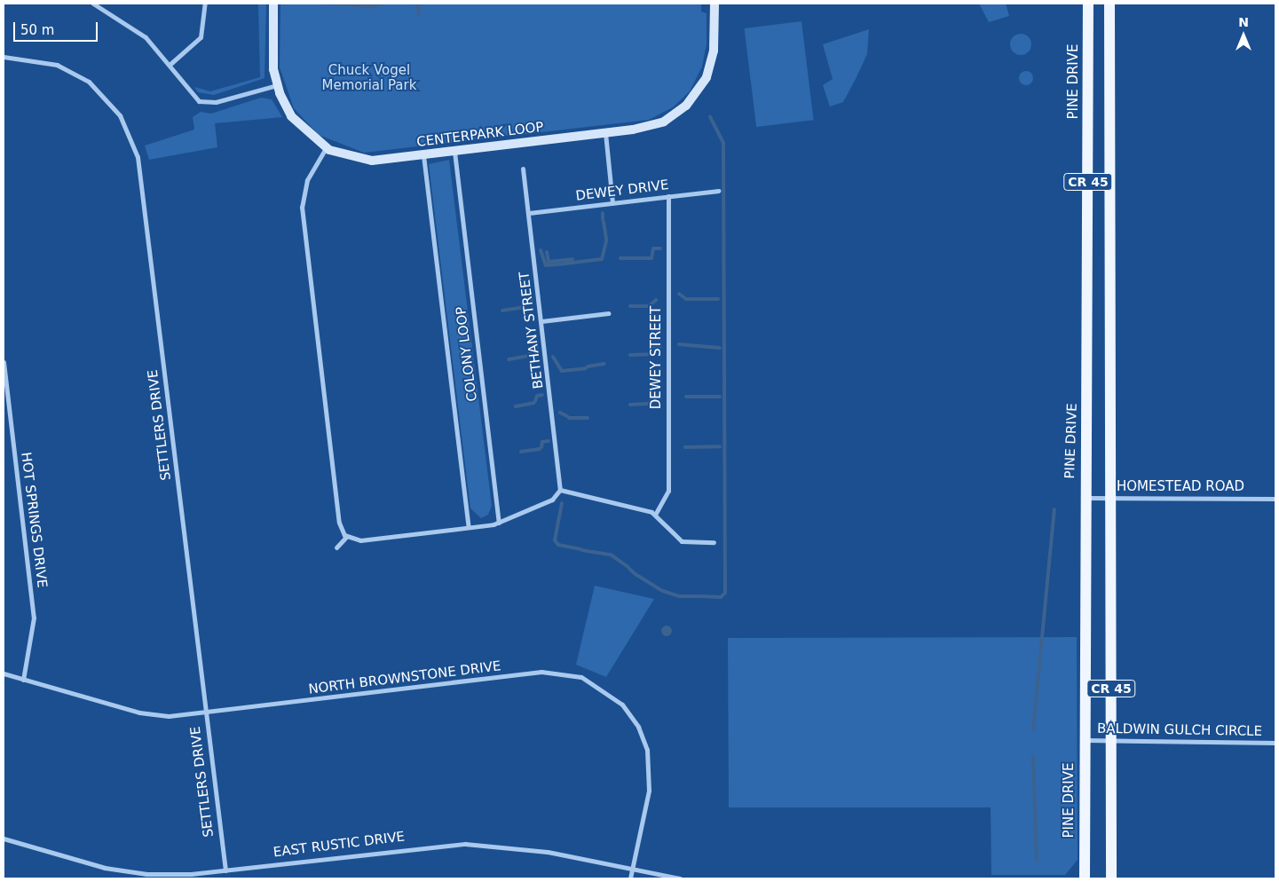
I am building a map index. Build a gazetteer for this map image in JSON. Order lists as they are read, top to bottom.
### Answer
{
  "streets": {
    "main road": ["PINE DRIVE", "CR 45"],
    "street": [
      "CENTERPARK LOOP",
      "DEWEY DRIVE",
      "BETHANY STREET",
      "COLONY LOOP",
      "DEWEY STREET",
      "SETTLERS DRIVE",
      "HOMESTEAD ROAD",
      "HOT SPRINGS DRIVE",
      "NORTH BROWNSTONE DRIVE",
      "BALDWIN GULCH CIRCLE",
      "EAST RUSTIC DRIVE"
    ]
  },
  "crossings": [
    ["PINE DRIVE", "HOMESTEAD ROAD"],
    ["PINE DRIVE", "BALDWIN GULCH CIRCLE"],
    ["CENTERPARK LOOP", "COLONY LOOP"],
    ["CR 45", "HOMESTEAD ROAD"],
    ["CR 45", "BALDWIN GULCH CIRCLE"],
    ["DEWEY DRIVE", "BETHANY STREET"],
    ["DEWEY DRIVE", "DEWEY STREET"],
    ["SETTLERS DRIVE", "NORTH BROWNSTONE DRIVE"],
    ["SETTLERS DRIVE", "EAST RUSTIC DRIVE"],
    ["HOT SPRINGS DRIVE", "NORTH BROWNSTONE DRIVE"],
    ["NORTH BROWNSTONE DRIVE", "EAST RUSTIC DRIVE"]
  ],
  "parks": ["Chuck Vogel Memorial Park"],
  "scale_bar": "50 m",
  "north": "top"
}
